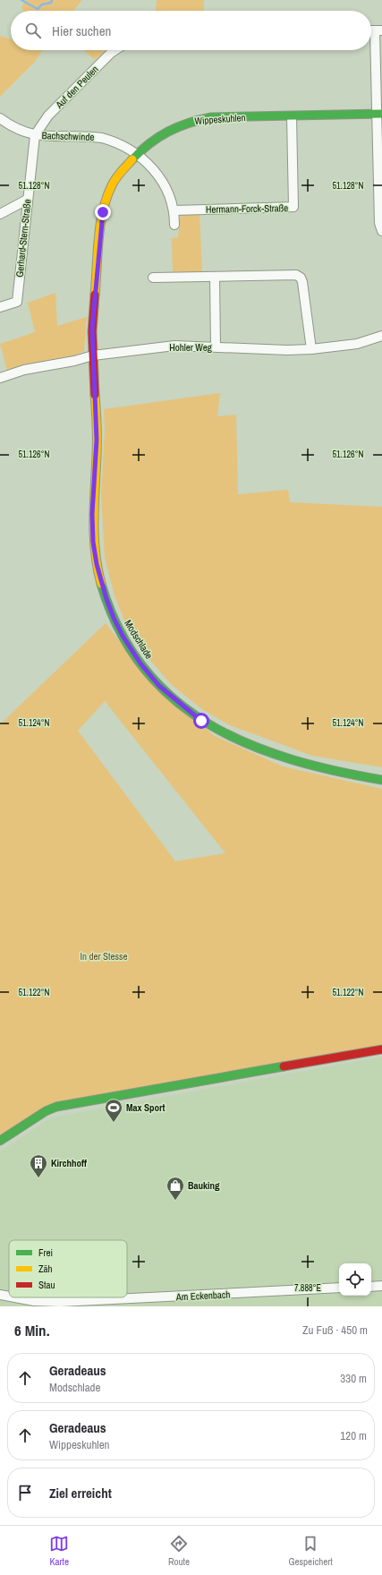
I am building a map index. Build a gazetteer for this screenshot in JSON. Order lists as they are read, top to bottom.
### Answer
{
  "streets": {
    "street": [
      "Auf den Peulen",
      "Wippeskuhlen",
      "Bachschwinde",
      "Hermann-Forck-Straße",
      "Gerhard-Stern-Straße",
      "Hohler Weg",
      "Modschlade",
      "Am Eckenbach"
    ]
  },
  "crossings": [
    ["Auf den Peulen", "Bachschwinde"],
    ["Auf den Peulen", "Gerhard-Stern-Straße"],
    ["Wippeskuhlen", "Bachschwinde"],
    ["Wippeskuhlen", "Hermann-Forck-Straße"],
    ["Wippeskuhlen", "Hohler Weg"],
    ["Wippeskuhlen", "Modschlade"],
    ["Bachschwinde", "Gerhard-Stern-Straße"],
    ["Hohler Weg", "Modschlade"]
  ],
  "parks": ["In der Stesse"],
  "places": {
    "sports": ["Max Sport"],
    "building": ["Kirchhoff"],
    "shop": ["Bauking"]
  },
  "legend": ["Frei", "Zäh", "Stau"],
  "page": {
    "search": "Hier suchen",
    "heading": ["6 Min.", "Zu Fuß · 450 m"],
    "list": [
      ["Geradeaus", "Modschlade", "330 m"],
      ["Geradeaus", "Wippeskuhlen", "120 m"],
      "Ziel erreicht"
    ],
    "nav": ["Karte", "Route", "Gespeichert"]
  },
  "coordinates": [
    "51.128°N",
    "51.126°N",
    "51.124°N",
    "51.122°N",
    "7.888°E"
  ]
}
